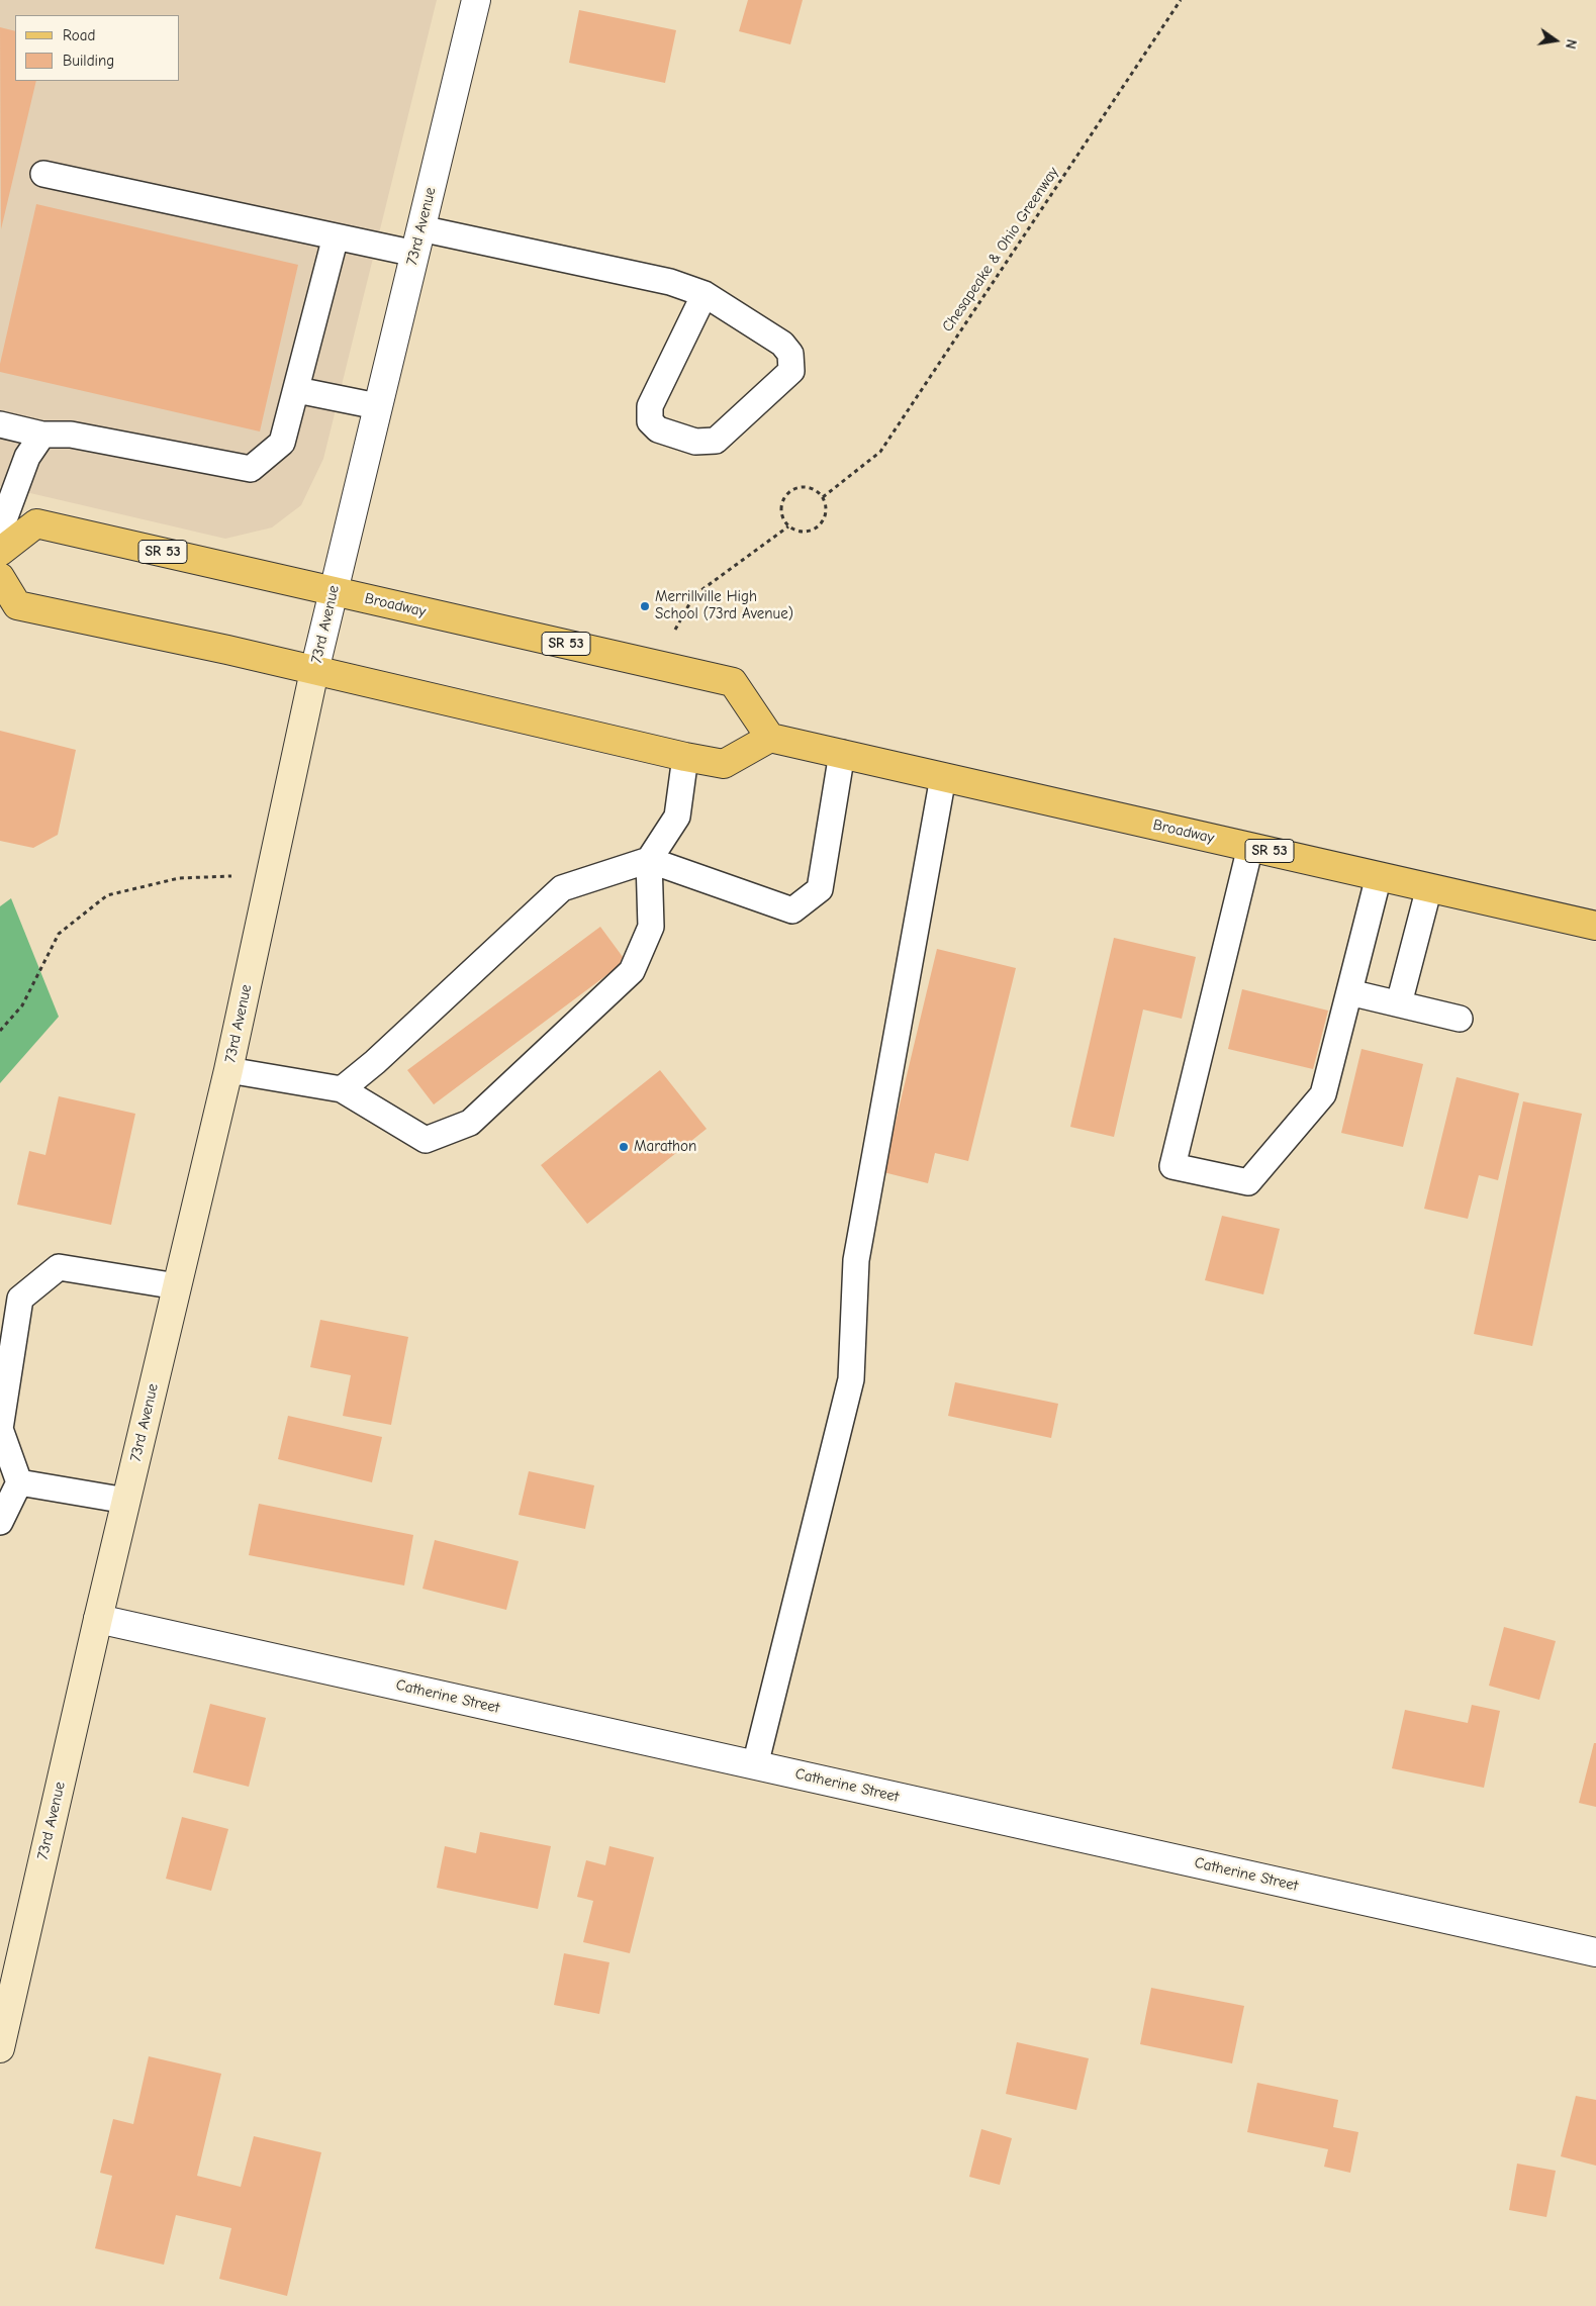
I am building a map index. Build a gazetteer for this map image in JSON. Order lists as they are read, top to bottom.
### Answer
{
  "streets": {
    "main road": ["73rd Avenue", "SR 53", "Broadway"],
    "street": ["Catherine Street"],
    "path": ["Chesapeake & Ohio Greenway"]
  },
  "crossings": [
    ["73rd Avenue", "Broadway"],
    ["73rd Avenue", "Catherine Street"]
  ],
  "places": ["Merrillville High School (73rd Avenue)", "Marathon"],
  "legend": ["Road", "Building"],
  "north": "right"
}
